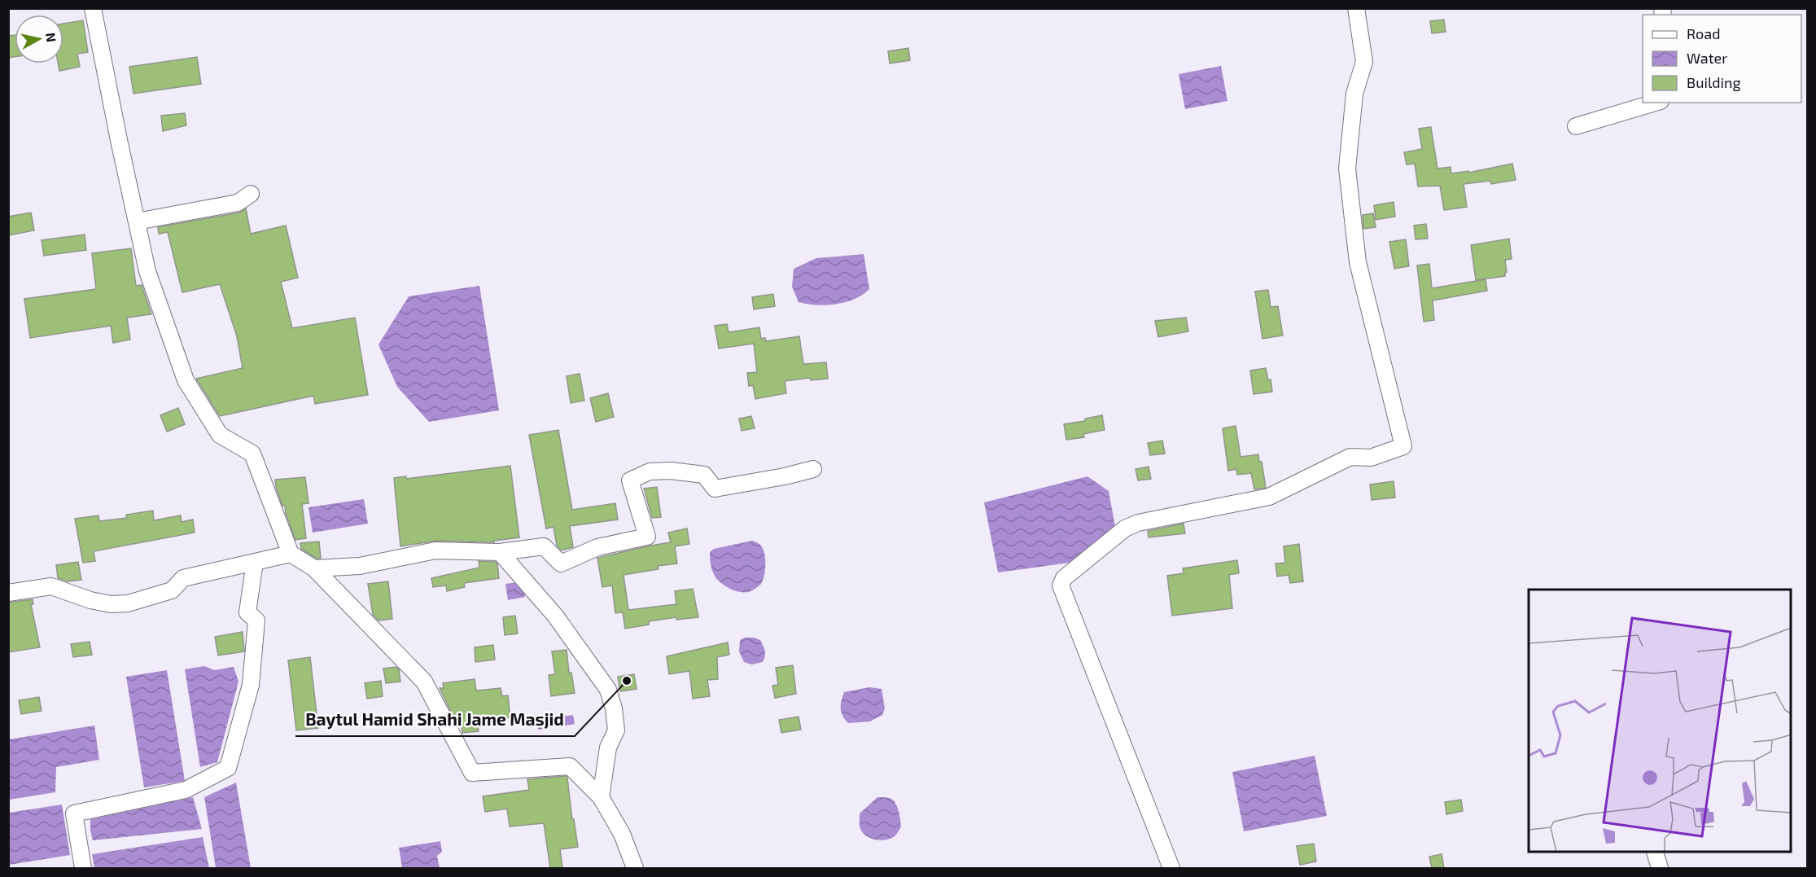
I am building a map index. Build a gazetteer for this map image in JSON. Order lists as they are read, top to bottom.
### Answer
{
  "places": ["Baytul Hamid Shahi Jame Masjid"],
  "legend": ["Road", "Water", "Building"],
  "north": "right"
}
